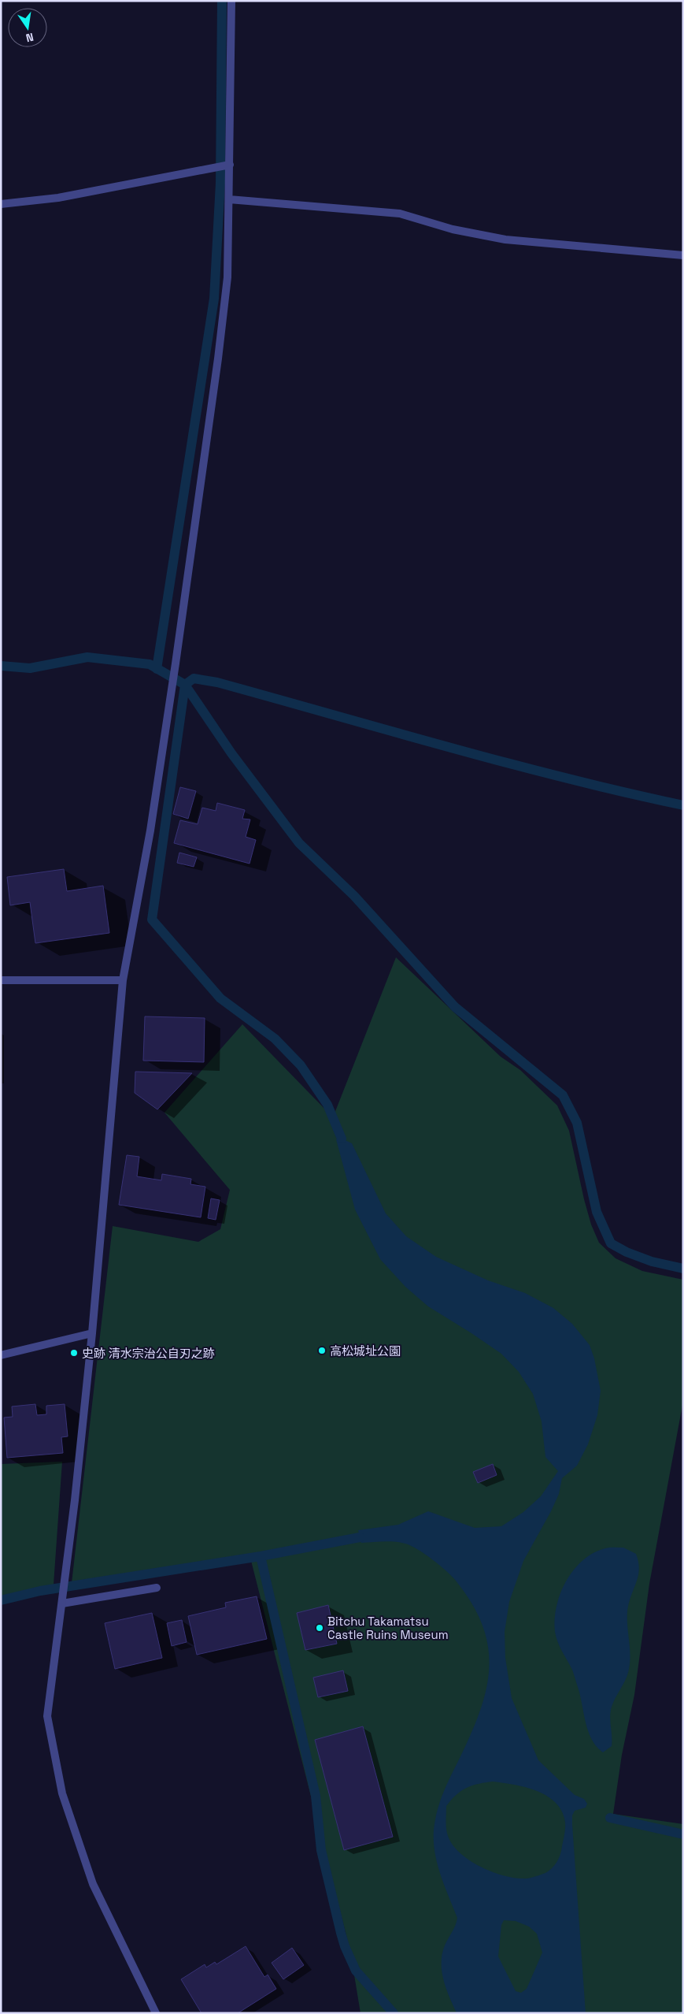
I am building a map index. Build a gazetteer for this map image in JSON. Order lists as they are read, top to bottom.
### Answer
{
  "places": ["高松城址公園", "史跡 清水宗治公自刃之跡", "Bitchu Takamatsu Castle Ruins Museum"],
  "north": "bottom"
}
